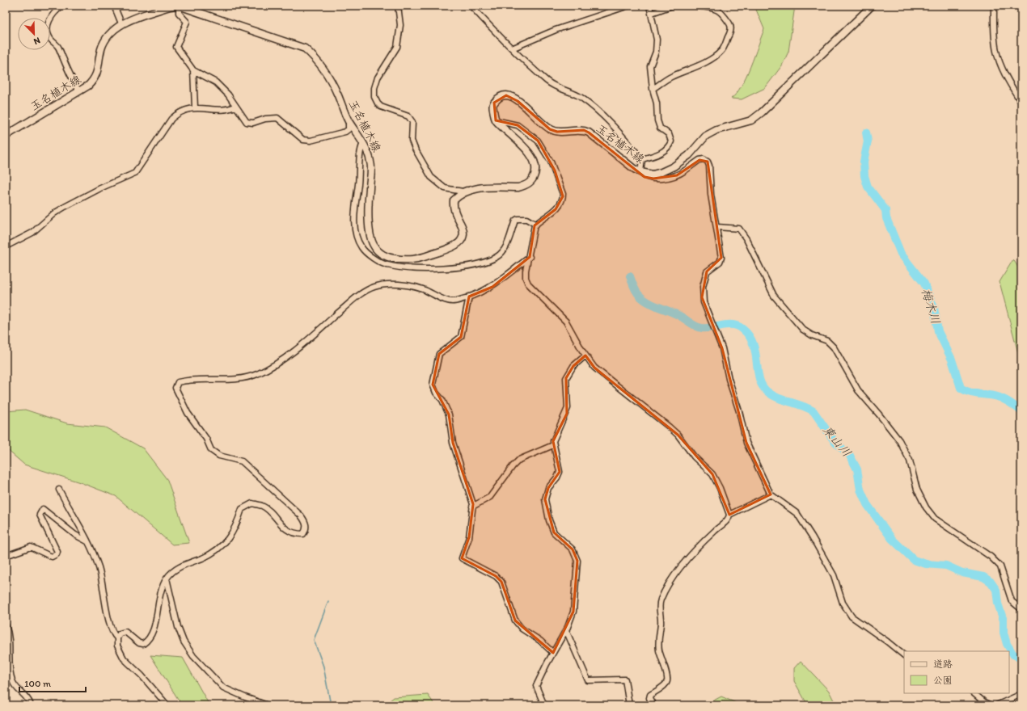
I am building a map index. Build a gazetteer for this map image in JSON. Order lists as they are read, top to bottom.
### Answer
{
  "streets": {
    "main road": ["玉名植木線"]
  },
  "water": ["梅木川", "東山川"],
  "legend": ["道路", "公園"],
  "scale_bar": "100 m",
  "north": "bottom right"
}
